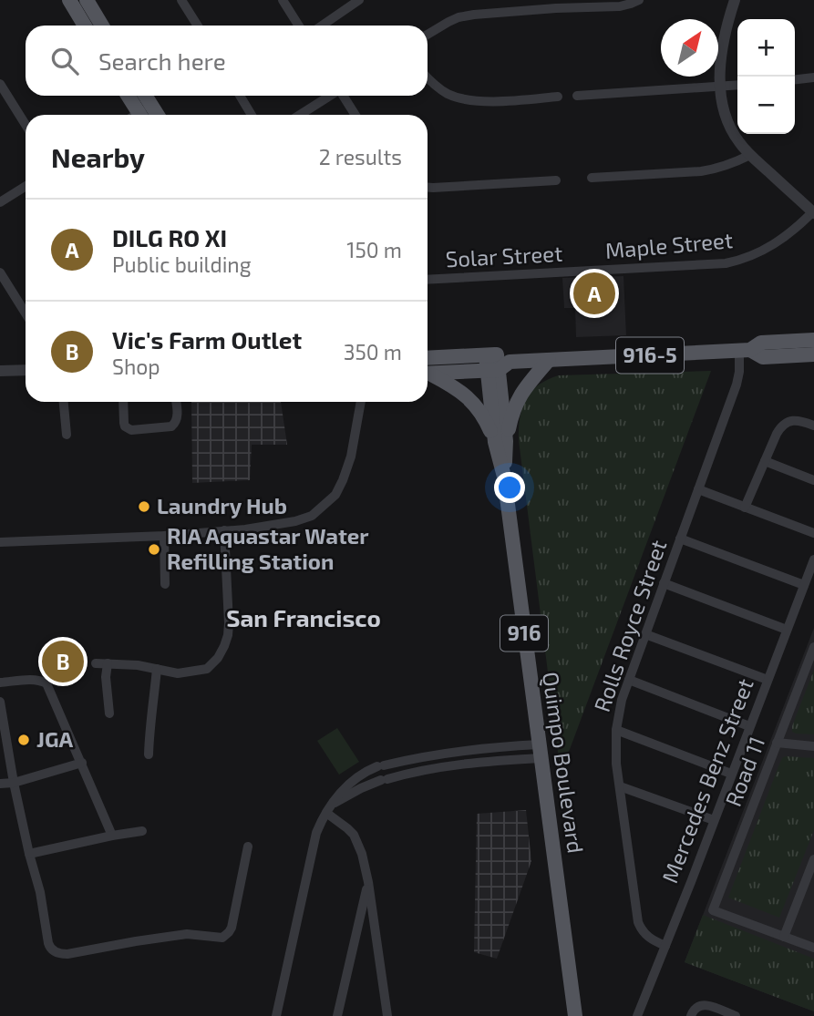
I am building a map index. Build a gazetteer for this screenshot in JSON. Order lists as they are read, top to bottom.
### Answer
{
  "streets": {
    "main road": ["916-5", "916", "Quimpo Boulevard"],
    "street": [
      "Maple Street",
      "Solar Street",
      "Rolls Royce Street",
      "Road 11",
      "Mercedes Benz Street"
    ]
  },
  "crossings": [
    ["Maple Street", "Solar Street"],
    ["916-5", "Rolls Royce Street"],
    ["916-5", "Quimpo Boulevard"],
    ["Rolls Royce Street", "Mercedes Benz Street"]
  ],
  "districts": ["San Francisco"],
  "places": ["Laundry Hub", "RIA Aquastar Water Refilling Station", "JGA"],
  "north": "top right",
  "page": {
    "map_buttons": ["+", "−"],
    "search": "Search here",
    "heading": ["Nearby", "2 results"],
    "list": [
      {
        "mark": "A",
        "name": "DILG RO XI",
        "note": "Public building",
        "value": "150 m"
      },
      {
        "mark": "B",
        "name": "Vic's Farm Outlet",
        "note": "Shop",
        "value": "350 m"
      }
    ],
    "pins": ["A", "B"]
  }
}
